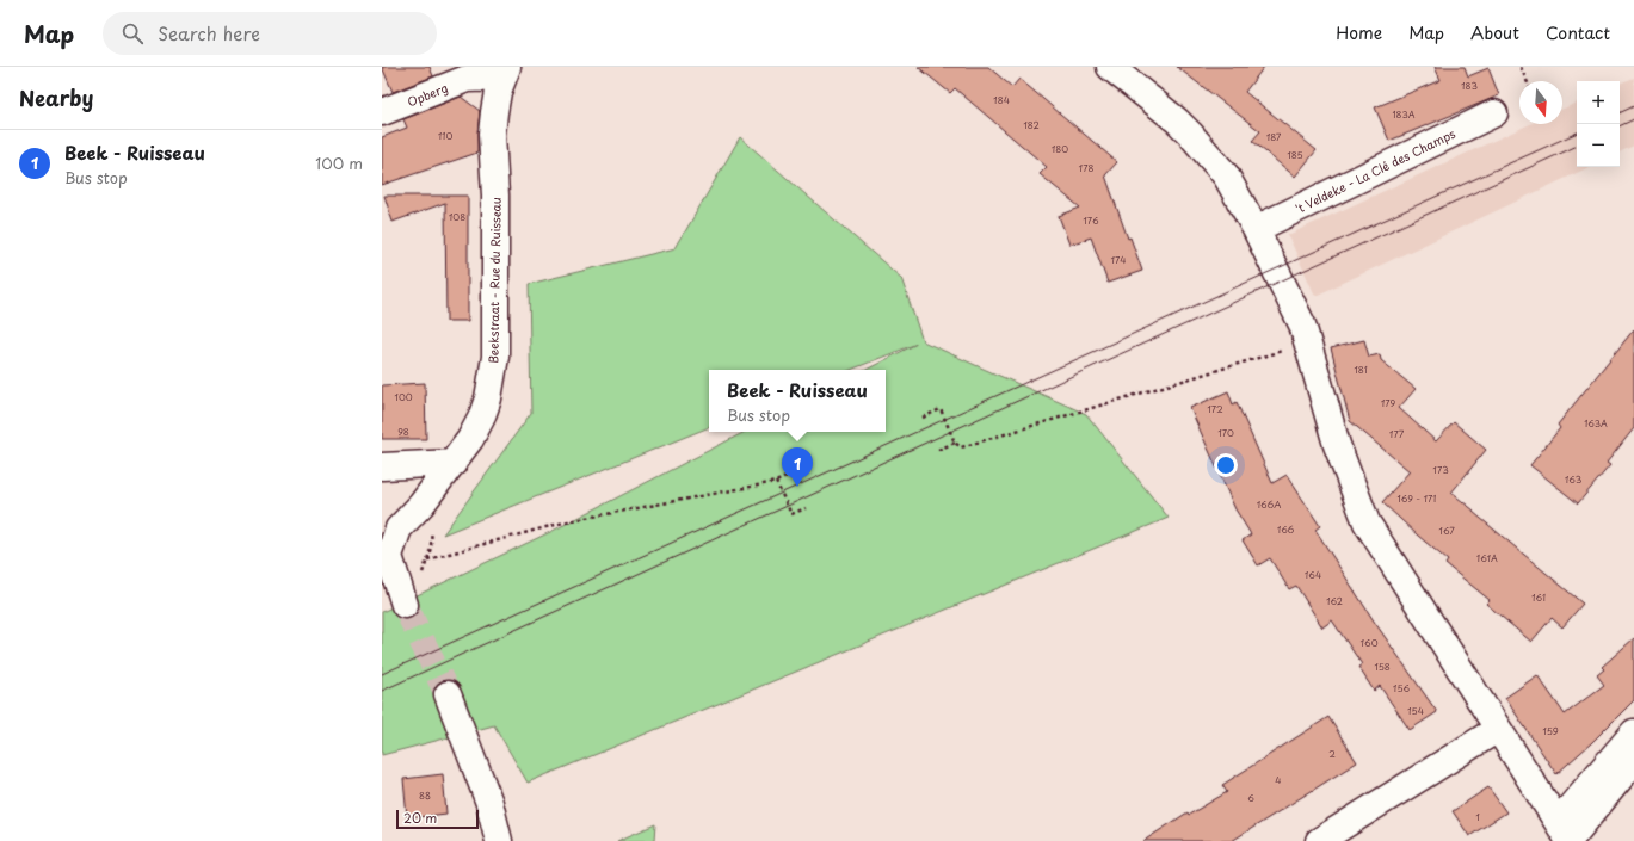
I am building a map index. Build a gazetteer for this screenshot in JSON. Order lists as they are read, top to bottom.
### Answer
{
  "streets": {
    "street": ["Opberg", "'t Veldeke - La Clé des Champs", "Beekstraat - Rue du Ruisseau"]
  },
  "crossings": [
    ["Opberg", "Beekstraat - Rue du Ruisseau"]
  ],
  "house_numbers": [
    "183",
    "184",
    "183A",
    "182",
    "110",
    "187",
    "180",
    "185",
    "178",
    "108",
    "176",
    "174",
    "181",
    "100",
    "179",
    "172",
    "163A",
    "98",
    "170",
    "177",
    "173",
    "163",
    "169 - 171",
    "166A",
    "166",
    "167",
    "161A",
    "164",
    "161",
    "162",
    "160",
    "158",
    "156",
    "154",
    "159",
    "2",
    "4",
    "88",
    "6",
    "1"
  ],
  "scale_bar": "20 m",
  "north": "bottom",
  "page": {
    "header": "Map",
    "search": "Search here",
    "nav": [
      "Home",
      "Map",
      "About",
      "Contact"
    ],
    "heading": "Nearby",
    "map_buttons": ["+", "−"],
    "list": [
      {
        "mark": "1",
        "name": "Beek - Ruisseau",
        "note": "Bus stop",
        "value": "100 m"
      }
    ],
    "popup": ["Beek - Ruisseau", "Bus stop"],
    "pins": "1",
    "scale": "20 m"
  }
}
